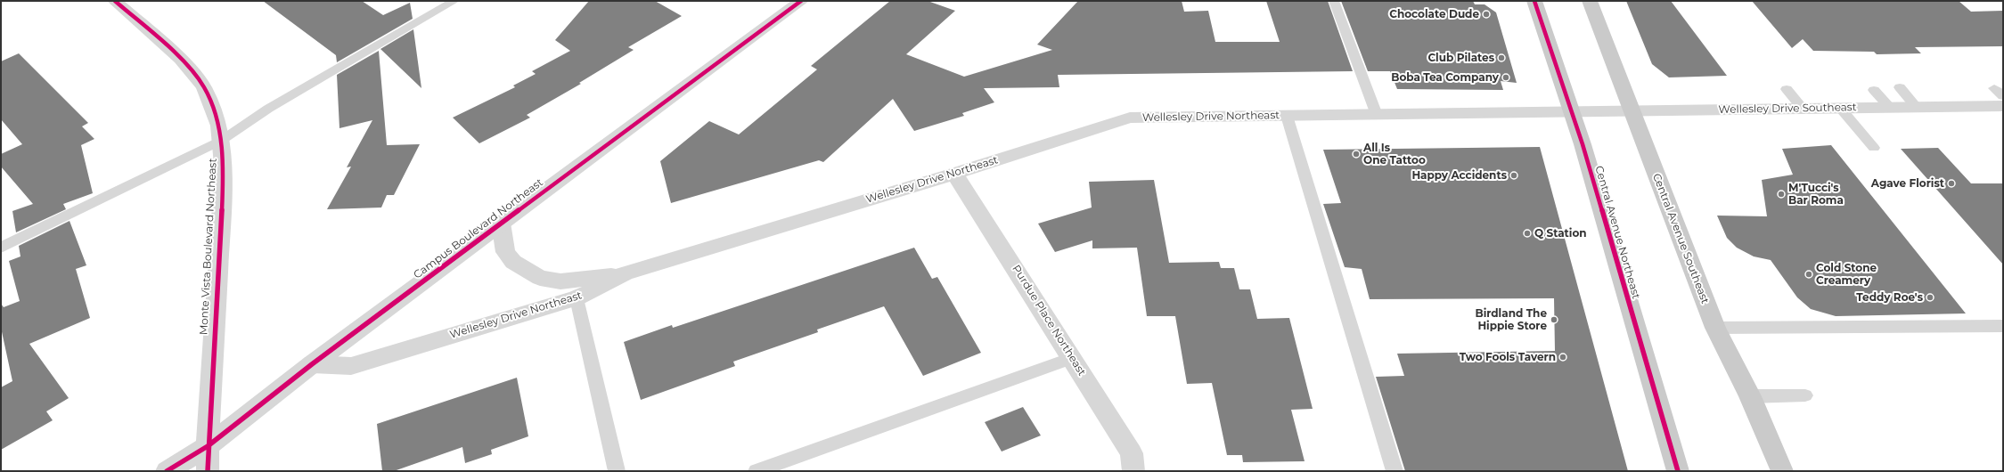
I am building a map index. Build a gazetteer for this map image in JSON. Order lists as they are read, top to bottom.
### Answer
{
  "streets": {
    "main road": ["Central Avenue Northeast", "Central Avenue Southeast"],
    "street": [
      "Wellesley Drive Southeast",
      "Wellesley Drive Northeast",
      "Campus Boulevard Northeast",
      "Monte Vista Boulevard Northeast",
      "Purdue Place Northeast"
    ]
  },
  "crossings": [
    ["Wellesley Drive Southeast", "Wellesley Drive Northeast"],
    ["Wellesley Drive Southeast", "Central Avenue Northeast"],
    ["Wellesley Drive Southeast", "Central Avenue Southeast"],
    ["Wellesley Drive Northeast", "Campus Boulevard Northeast"],
    ["Wellesley Drive Northeast", "Central Avenue Northeast"],
    ["Wellesley Drive Northeast", "Purdue Place Northeast"],
    ["Campus Boulevard Northeast", "Monte Vista Boulevard Northeast"]
  ],
  "places": [
    "Chocolate Dude",
    "Club Pilates",
    "Boba Tea Company",
    "All Is One Tattoo",
    "Happy Accidents",
    "Agave Florist",
    "M'Tucci's Bar Roma",
    "Q Station",
    "Cold Stone Creamery",
    "Teddy Roe's",
    "Birdland The Hippie Store",
    "Two Fools Tavern"
  ]
}
